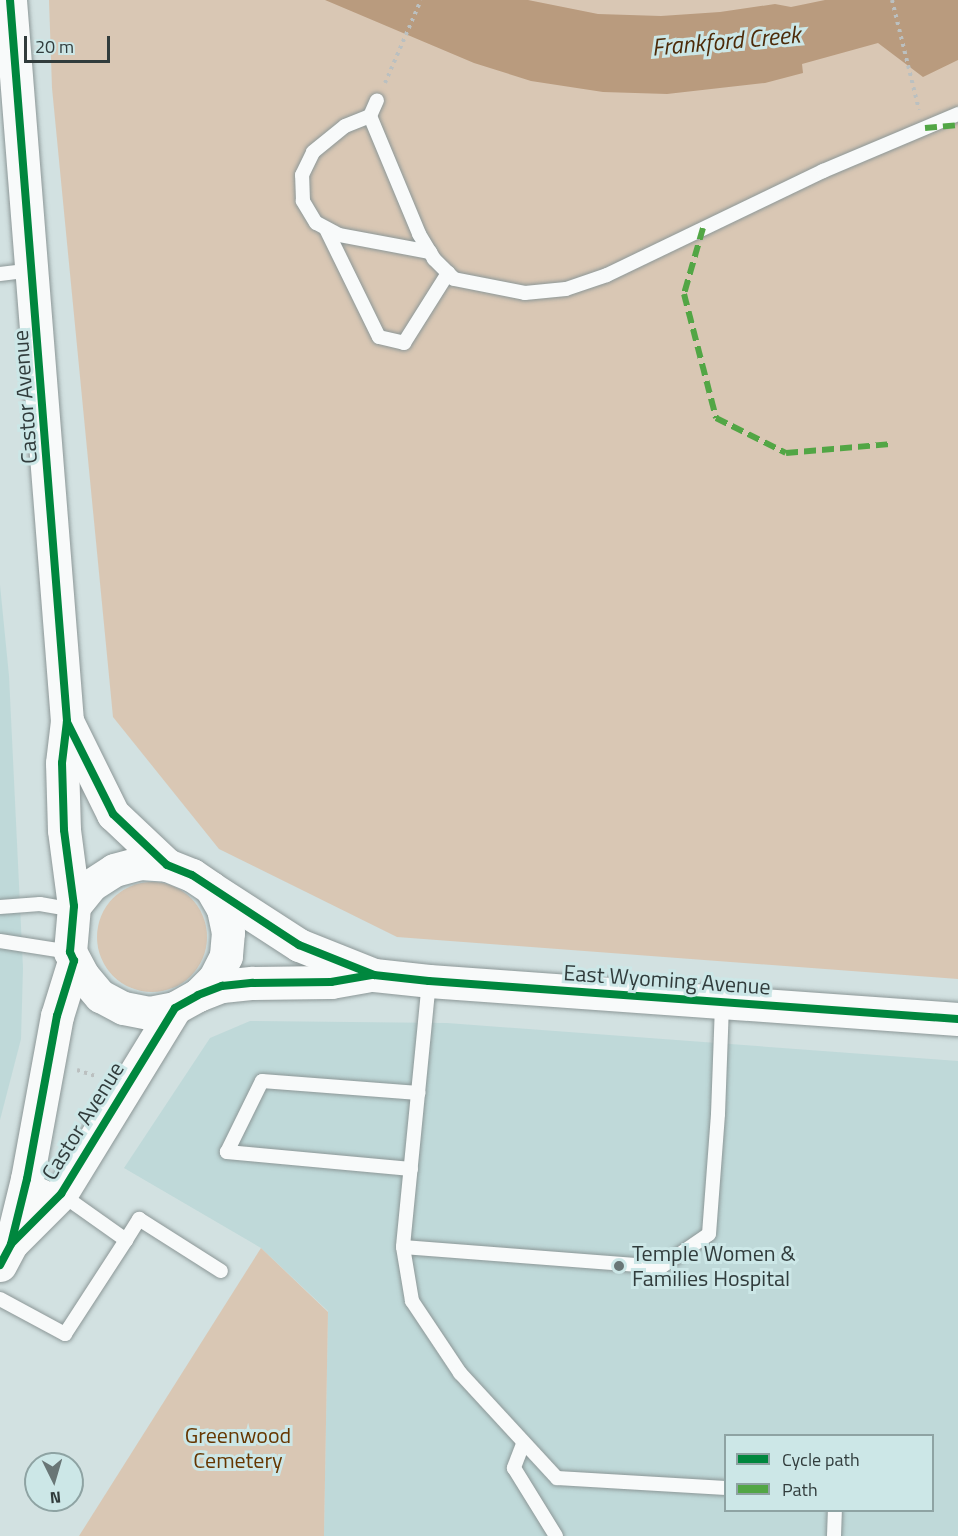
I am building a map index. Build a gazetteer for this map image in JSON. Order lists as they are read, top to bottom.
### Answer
{
  "streets": {
    "main road": ["Castor Avenue", "East Wyoming Avenue"]
  },
  "crossings": [
    ["Castor Avenue", "East Wyoming Avenue"]
  ],
  "water": ["Frankford Creek"],
  "parks": ["Greenwood Cemetery"],
  "places": ["Temple Women & Families Hospital"],
  "legend": ["Cycle path", "Path"],
  "scale_bar": "20 m",
  "north": "bottom"
}
